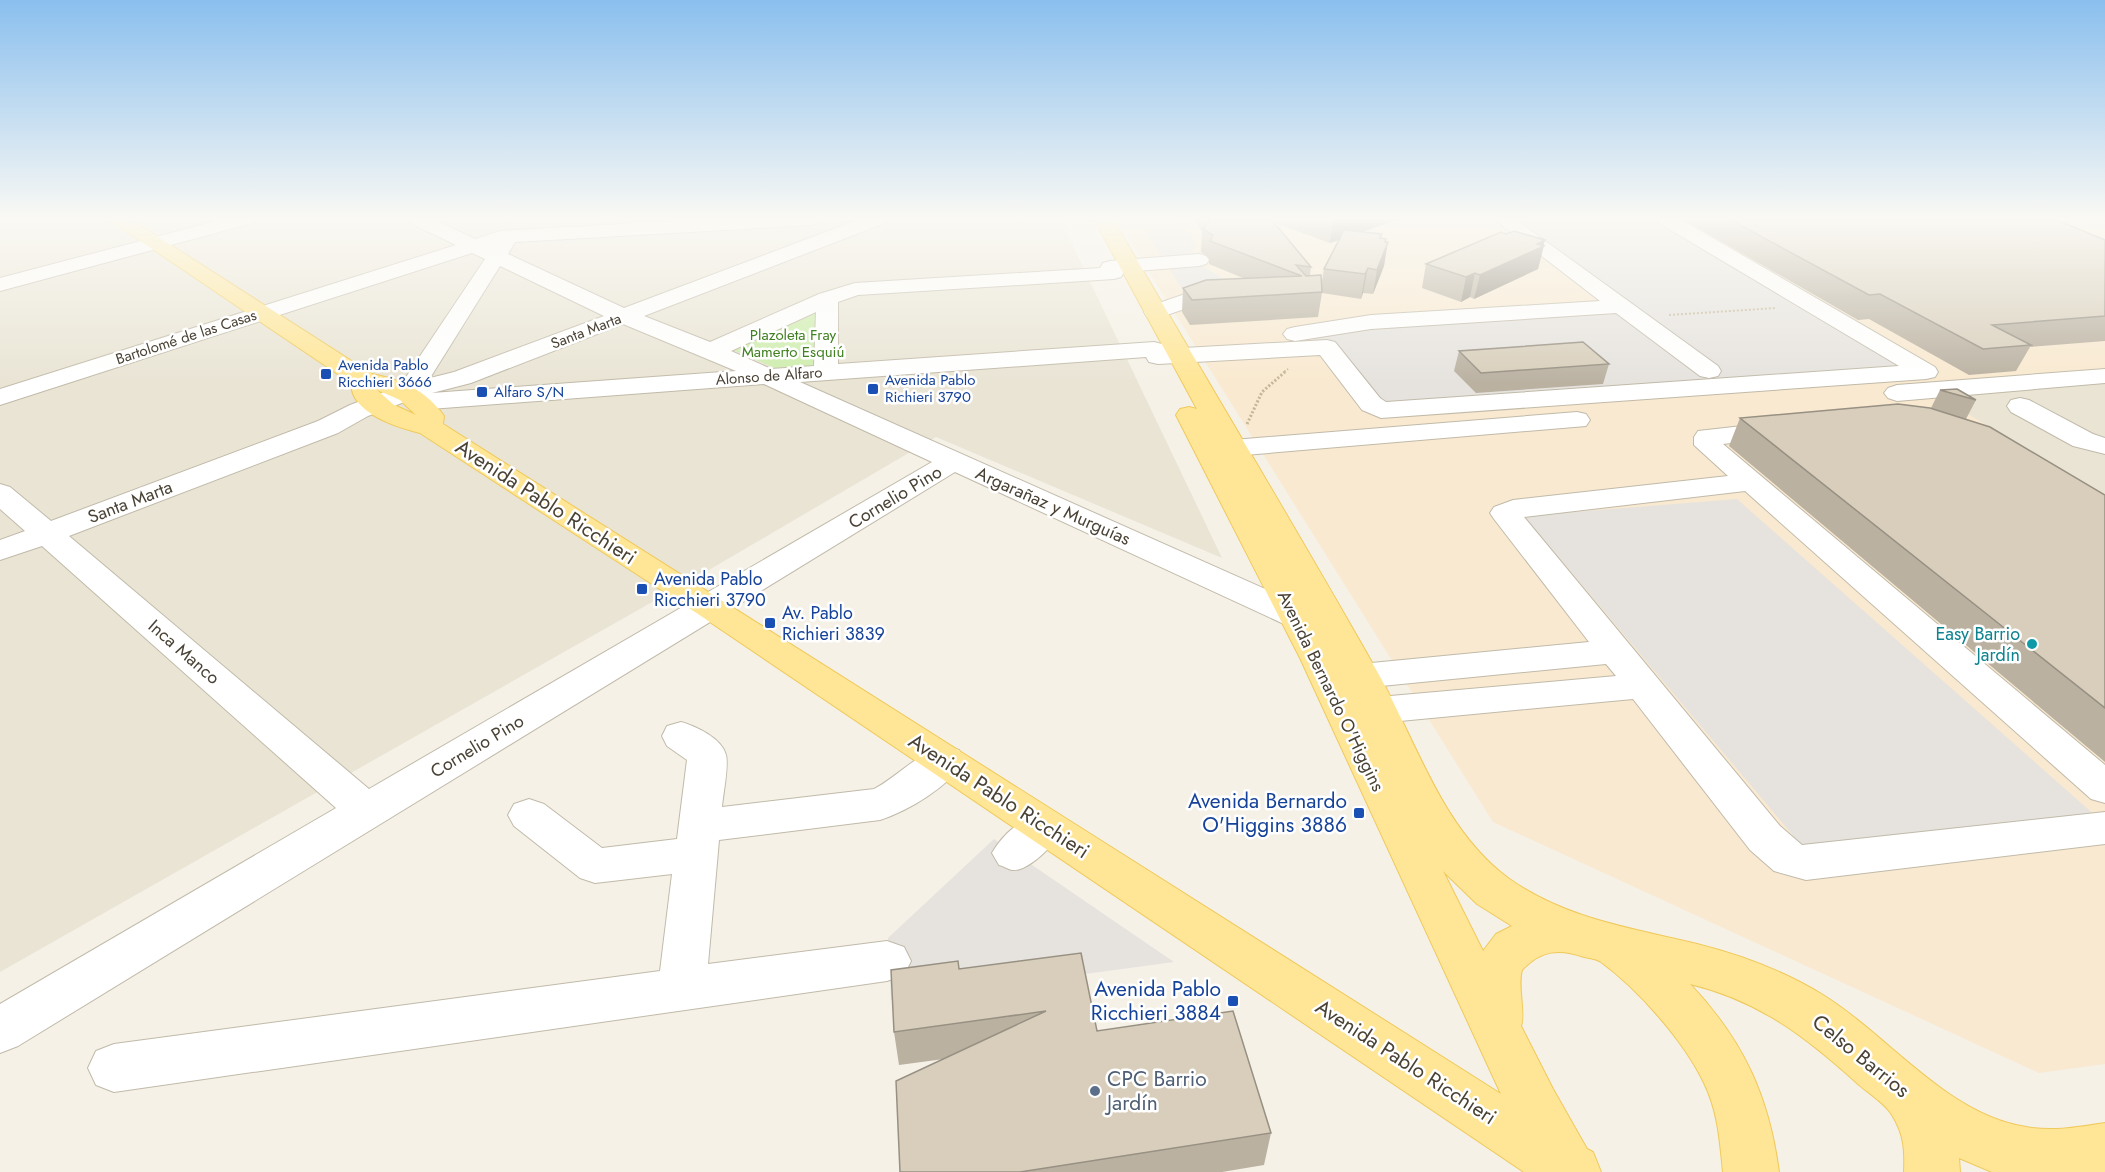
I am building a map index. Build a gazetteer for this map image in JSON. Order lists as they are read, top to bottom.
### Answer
{
  "streets": {
    "main road": ["Avenida Pablo Ricchieri", "Avenida Bernardo O'Higgins", "Celso Barrios"],
    "street": [
      "Santa Marta",
      "Bartolomé de las Casas",
      "Alonso de Alfaro",
      "Cornelio Pino",
      "Argarañaz y Murguías",
      "Inca Manco"
    ]
  },
  "crossings": [
    ["Santa Marta", "Alonso de Alfaro"],
    ["Santa Marta", "Avenida Pablo Ricchieri"],
    ["Santa Marta", "Argarañaz y Murguías"],
    ["Santa Marta", "Inca Manco"],
    ["Alonso de Alfaro", "Avenida Pablo Ricchieri"],
    ["Alonso de Alfaro", "Argarañaz y Murguías"],
    ["Alonso de Alfaro", "Avenida Bernardo O'Higgins"],
    ["Cornelio Pino", "Avenida Pablo Ricchieri"],
    ["Cornelio Pino", "Argarañaz y Murguías"],
    ["Cornelio Pino", "Inca Manco"],
    ["Avenida Pablo Ricchieri", "Avenida Bernardo O'Higgins"],
    ["Argarañaz y Murguías", "Avenida Bernardo O'Higgins"],
    ["Avenida Bernardo O'Higgins", "Celso Barrios"]
  ],
  "parks": ["Plazoleta Fray Mamerto Esquiú"],
  "places": {
    "transit": [
      "Avenida Pablo Ricchieri 3666",
      "Avenida Pablo Richieri 3790",
      "Alfaro S/N",
      "Avenida Pablo Ricchieri 3790",
      "Av. Pablo Richieri 3839",
      "Avenida Bernardo O'Higgins 3886",
      "Avenida Pablo Ricchieri 3884"
    ],
    "other": ["Easy Barrio Jardín", "CPC Barrio Jardín"]
  }
}
